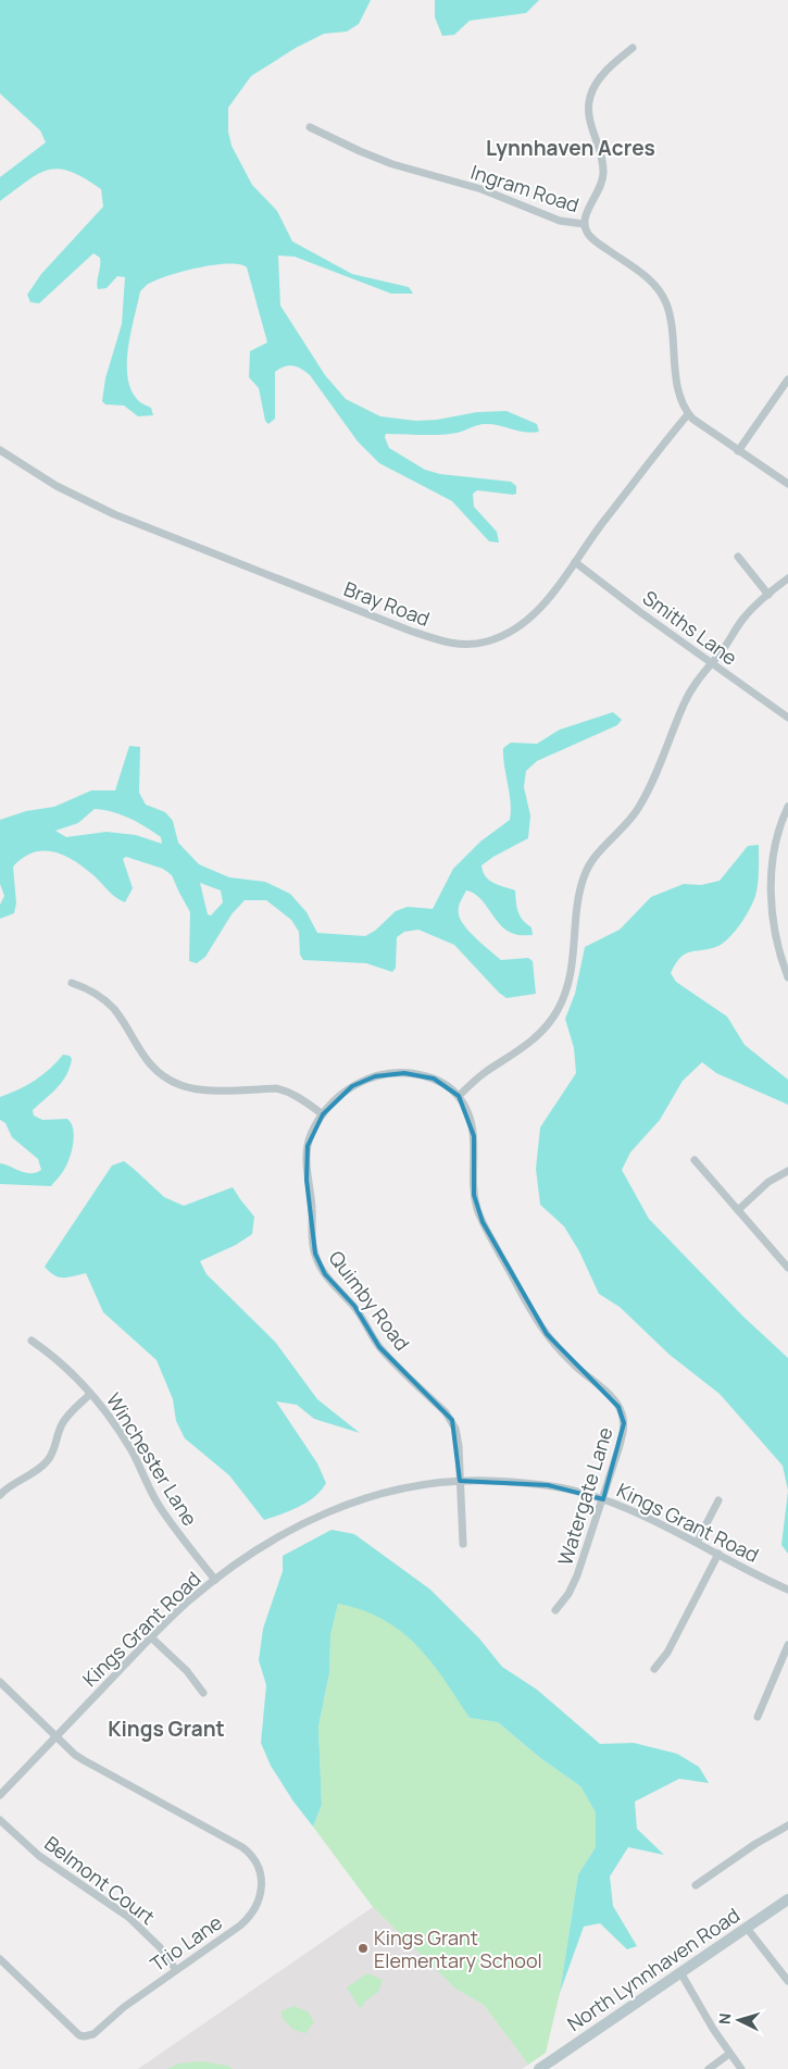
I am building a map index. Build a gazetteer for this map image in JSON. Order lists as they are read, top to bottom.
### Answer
{
  "streets": {
    "street": [
      "Ingram Road",
      "Bray Road",
      "Smiths Lane",
      "Quimby Road",
      "Winchester Lane",
      "Watergate Lane",
      "Kings Grant Road",
      "Belmont Court",
      "Trio Lane",
      "North Lynnhaven Road"
    ]
  },
  "crossings": [
    ["Ingram Road", "Bray Road"],
    ["Bray Road", "Smiths Lane"],
    ["Quimby Road", "Watergate Lane"],
    ["Quimby Road", "Kings Grant Road"],
    ["Winchester Lane", "Kings Grant Road"],
    ["Watergate Lane", "Kings Grant Road"],
    ["Kings Grant Road", "Trio Lane"],
    ["Belmont Court", "Trio Lane"]
  ],
  "districts": ["Lynnhaven Acres", "Kings Grant"],
  "places": ["Kings Grant Elementary School"],
  "north": "left"
}
